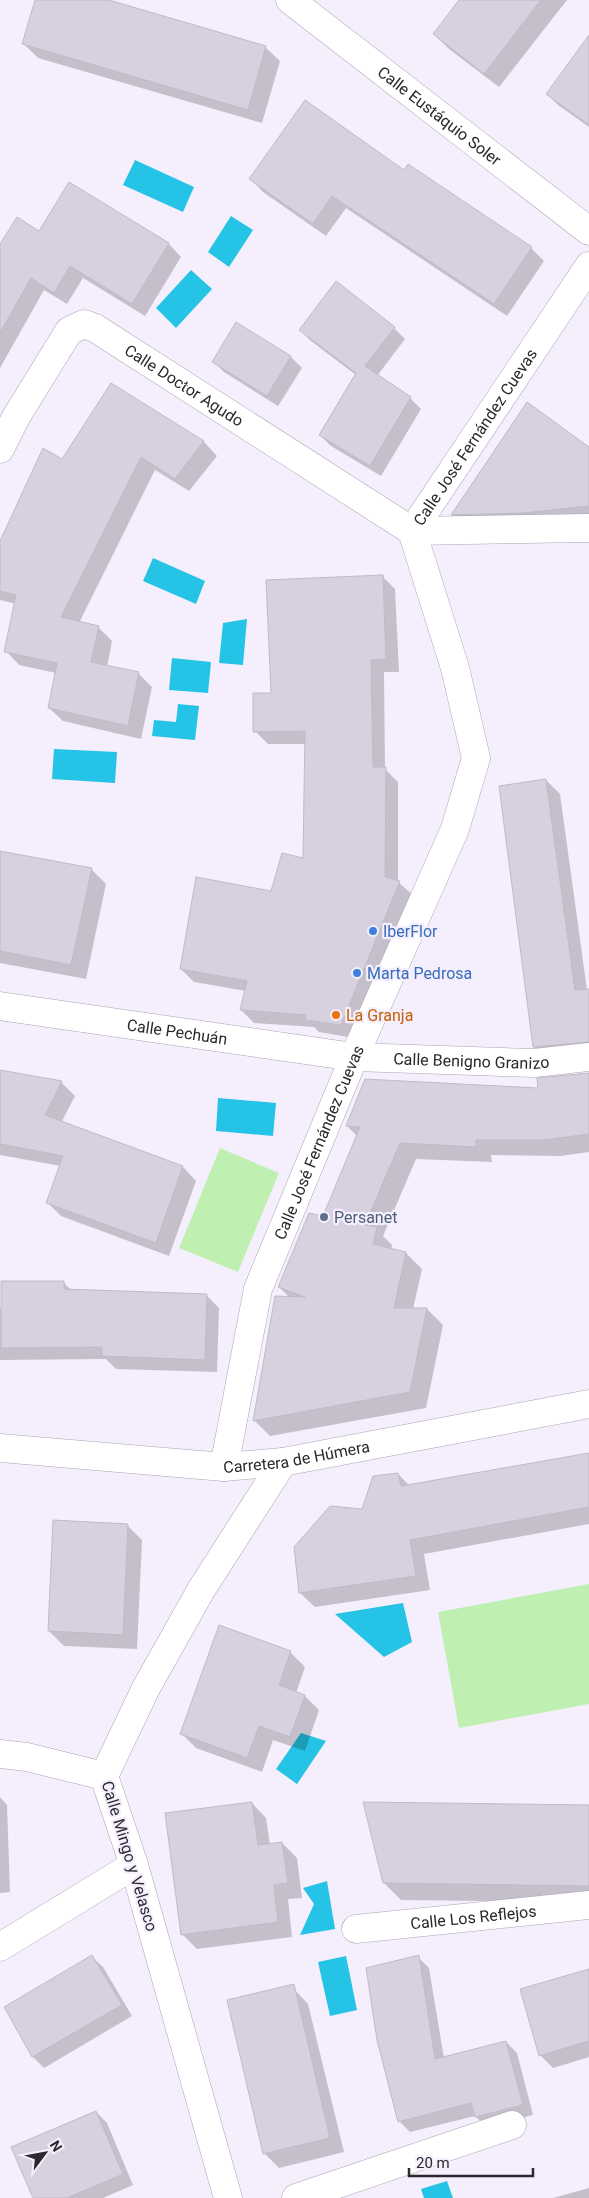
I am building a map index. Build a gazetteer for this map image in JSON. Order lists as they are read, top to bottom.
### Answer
{
  "streets": {
    "street": [
      "Calle Eustáquio Soler",
      "Calle Doctor Agudo",
      "Calle José Fernández Cuevas",
      "Calle Pechuán",
      "Calle Benigno Granizo",
      "Carretera de Húmera",
      "Calle Mingo y Velasco",
      "Calle Los Reflejos"
    ]
  },
  "crossings": [
    ["Calle Doctor Agudo", "Calle José Fernández Cuevas"],
    ["Calle José Fernández Cuevas", "Calle Pechuán"],
    ["Calle José Fernández Cuevas", "Calle Benigno Granizo"],
    ["Calle José Fernández Cuevas", "Carretera de Húmera"],
    ["Calle Pechuán", "Calle Benigno Granizo"],
    ["Carretera de Húmera", "Calle Mingo y Velasco"]
  ],
  "places": [
    "IberFlor",
    "Marta Pedrosa",
    "La Granja",
    "Persanet"
  ],
  "scale_bar": "20 m",
  "north": "top right"
}
